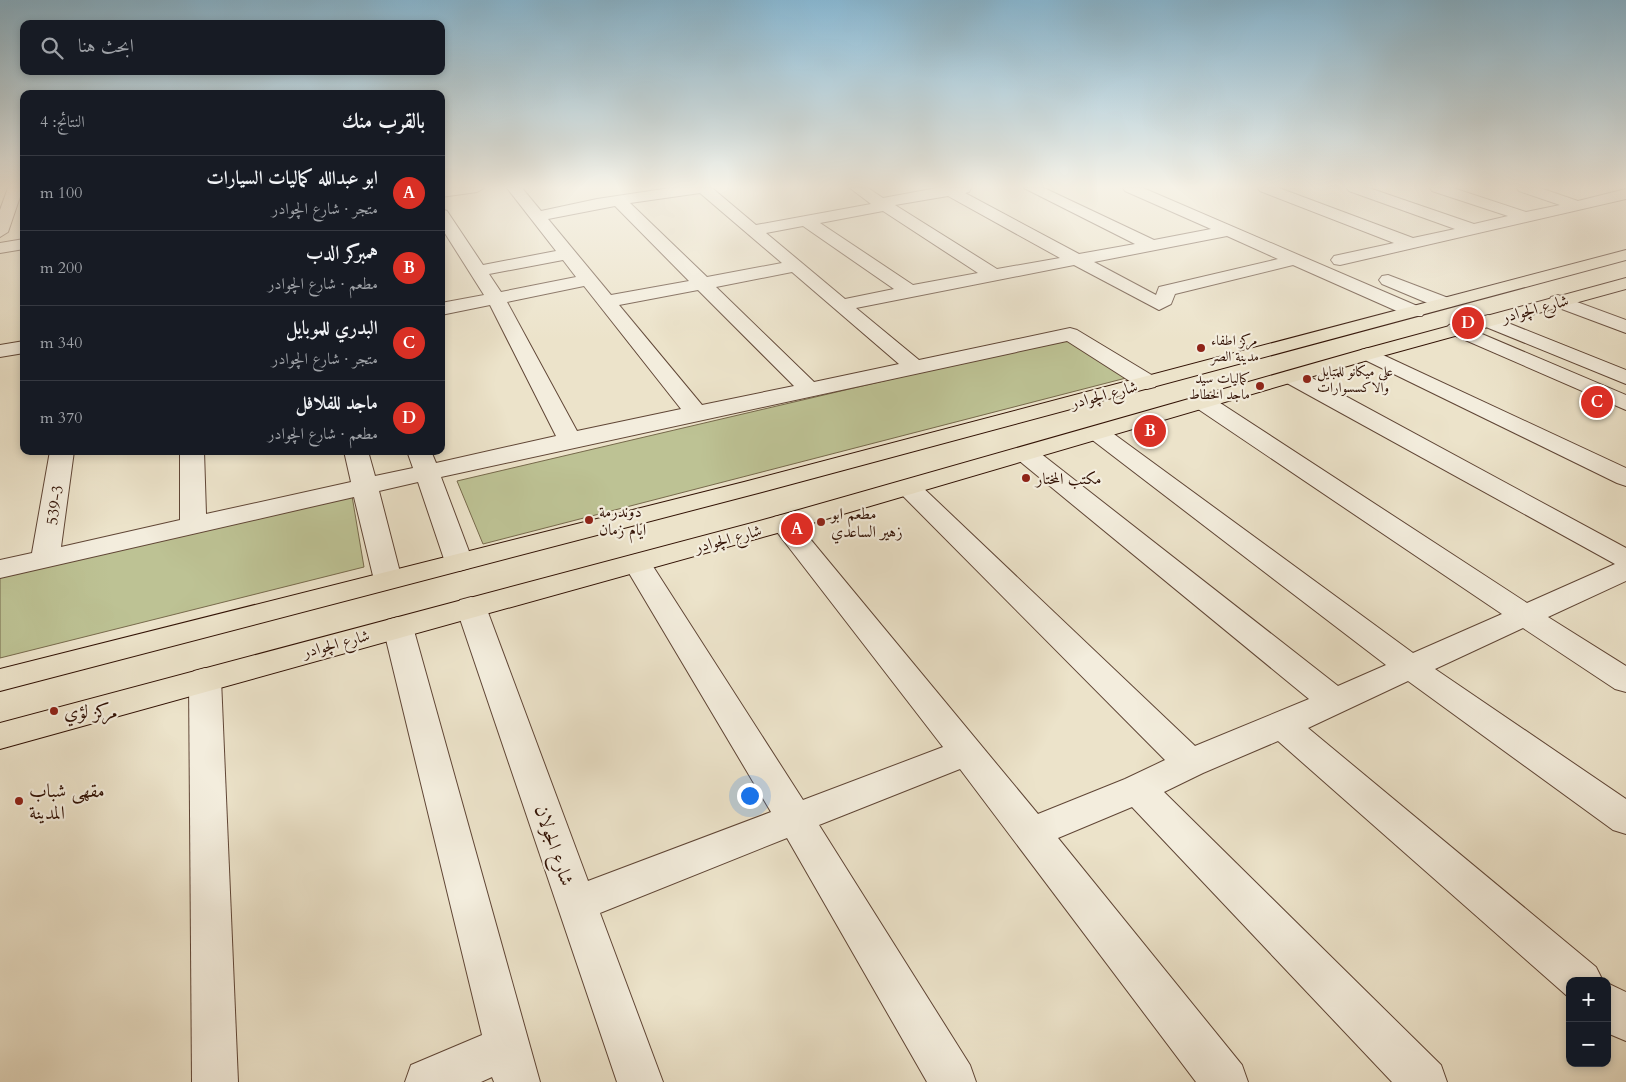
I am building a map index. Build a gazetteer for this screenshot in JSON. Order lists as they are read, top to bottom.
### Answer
{
  "streets": {
    "main road": ["شارع الچوادر"],
    "street": ["539-3", "شارع الجولان"]
  },
  "crossings": [
    ["شارع الچوادر", "شارع الجولان"]
  ],
  "places": [
    "مركز اطفاء مدينة الصر",
    "علي ميكانو للمبايل والاكسسوارات",
    "كماليات سيد ماجد الخطاط",
    "مكتب المختار",
    "دوندرمة ايام زمان",
    "مطعم ابو زهير الساعدي",
    "مركز لؤي",
    "مقهى شباب المدينة"
  ],
  "page": {
    "search": "ابحث هنا",
    "heading": ["بالقرب منك", "النتائج: 4"],
    "list": [
      {
        "mark": "A",
        "name": "ابو عبدالله كماليات السيارات",
        "note": "متجر · شارع الچوادر",
        "value": "100 m"
      },
      {
        "mark": "B",
        "name": "همبركر الدب",
        "note": "مطعم · شارع الچوادر",
        "value": "200 m"
      },
      {
        "mark": "C",
        "name": "البدري للموبايل",
        "note": "متجر · شارع الچوادر",
        "value": "340 m"
      },
      {
        "mark": "D",
        "name": "ماجد للفلافل",
        "note": "مطعم · شارع الچوادر",
        "value": "370 m"
      }
    ],
    "pins": [
      "D",
      "C",
      "B",
      "A"
    ],
    "map_buttons": ["+", "−"]
  }
}
